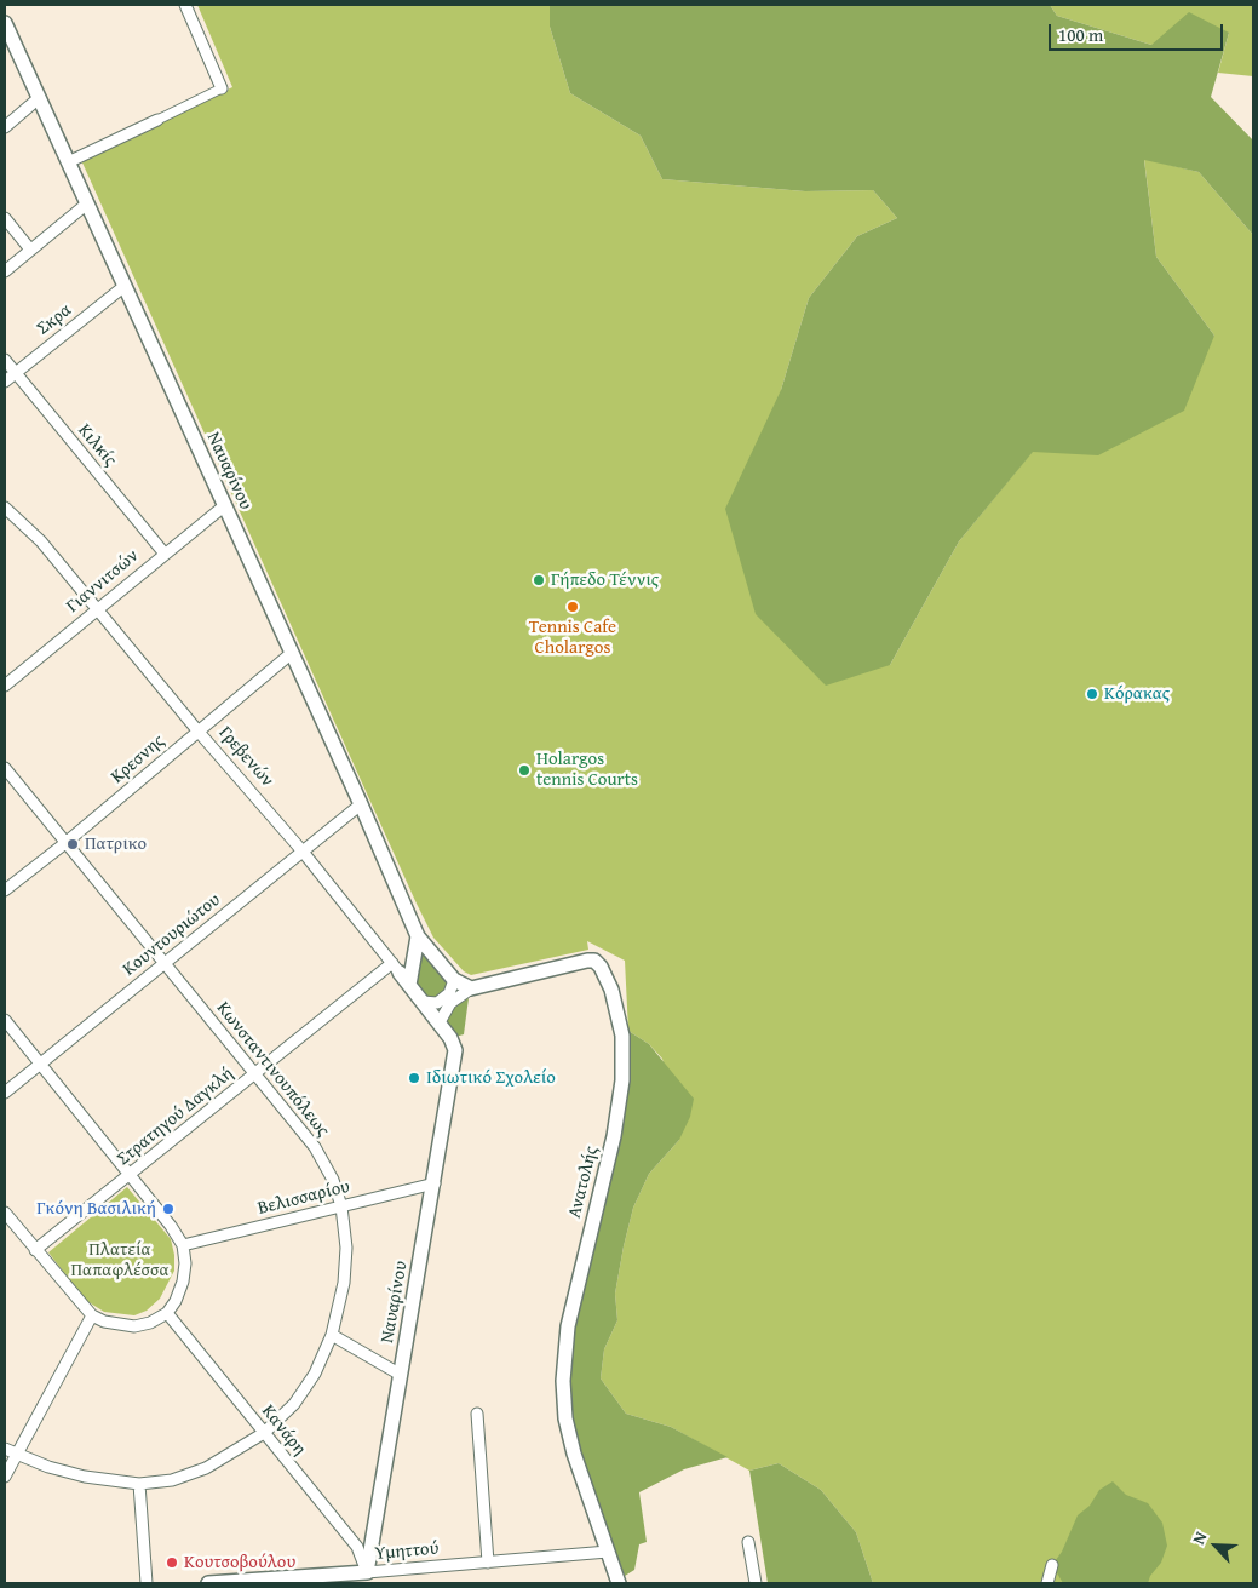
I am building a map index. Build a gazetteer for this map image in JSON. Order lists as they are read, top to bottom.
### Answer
{
  "streets": {
    "street": [
      "Σκρα",
      "Κιλκίς",
      "Ναυαρίνου",
      "Γιαννιτσών",
      "Γρεβενών",
      "Κρεσνης",
      "Κουντουριώτου",
      "Κωνσταντινουπόλεως",
      "Στρατηγού Δαγκλή",
      "Ανατολής",
      "Βελισσαρίου",
      "Κανάρη",
      "Υμηττού"
    ]
  },
  "crossings": [
    ["Σκρα", "Κιλκίς"],
    ["Σκρα", "Ναυαρίνου"],
    ["Κιλκίς", "Γιαννιτσών"],
    ["Ναυαρίνου", "Γιαννιτσών"],
    ["Ναυαρίνου", "Γρεβενών"],
    ["Ναυαρίνου", "Κρεσνης"],
    ["Ναυαρίνου", "Κουντουριώτου"],
    ["Ναυαρίνου", "Ανατολής"],
    ["Ναυαρίνου", "Βελισσαρίου"],
    ["Ναυαρίνου", "Κανάρη"],
    ["Ναυαρίνου", "Υμηττού"],
    ["Γιαννιτσών", "Γρεβενών"],
    ["Γρεβενών", "Κρεσνης"],
    ["Γρεβενών", "Κουντουριώτου"],
    ["Γρεβενών", "Στρατηγού Δαγκλή"],
    ["Γρεβενών", "Ανατολής"],
    ["Κρεσνης", "Κωνσταντινουπόλεως"],
    ["Κουντουριώτου", "Κωνσταντινουπόλεως"],
    ["Κωνσταντινουπόλεως", "Στρατηγού Δαγκλή"],
    ["Κωνσταντινουπόλεως", "Βελισσαρίου"],
    ["Κωνσταντινουπόλεως", "Κανάρη"],
    ["Στρατηγού Δαγκλή", "Βελισσαρίου"],
    ["Στρατηγού Δαγκλή", "Κανάρη"],
    ["Ανατολής", "Υμηττού"],
    ["Βελισσαρίου", "Κανάρη"],
    ["Κανάρη", "Υμηττού"]
  ],
  "parks": ["Πλατεία Παπαφλέσσα"],
  "places": [
    "Γήπεδο Τέννις",
    "Tennis Cafe Cholargos",
    "Κόρακας",
    "Holargos tennis Courts",
    "Πατρικο",
    "Ιδιωτικό Σχολείο",
    "Γκόνη Βασιλική",
    "Κουτσοβούλου"
  ],
  "scale_bar": "100 m",
  "north": "top left"
}
